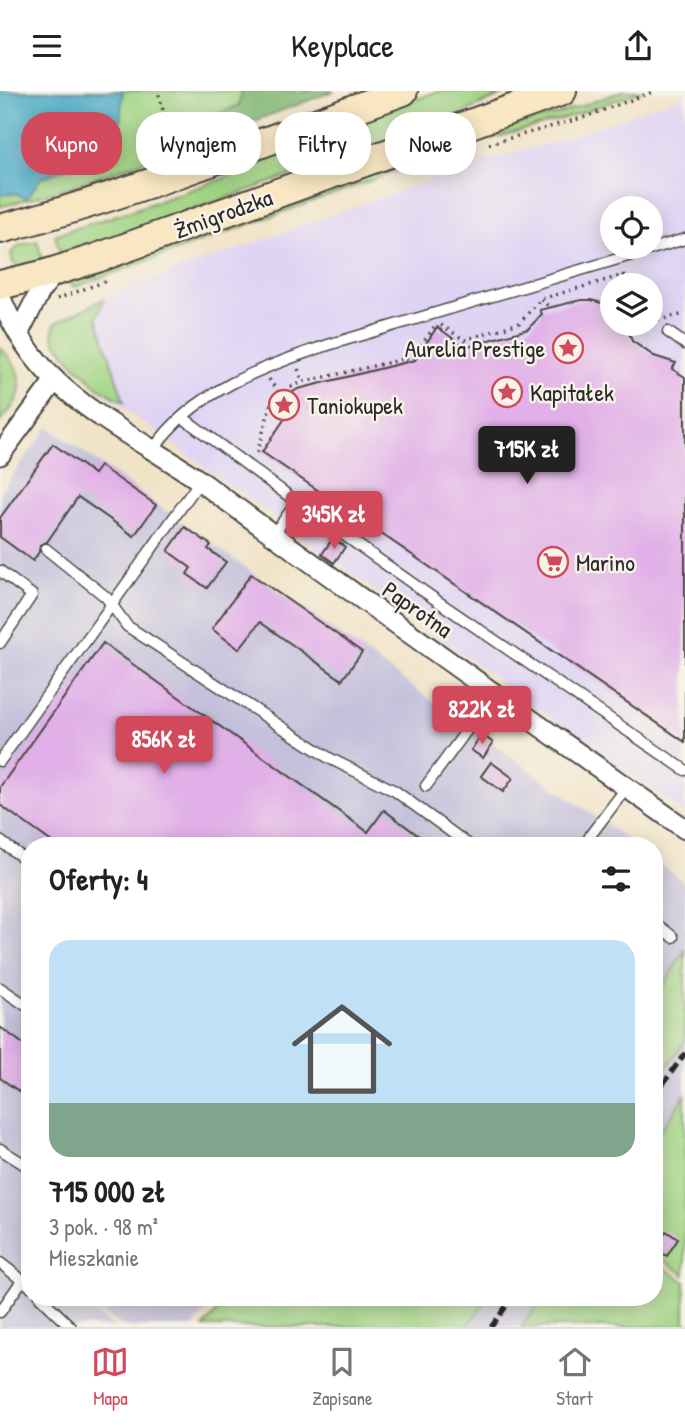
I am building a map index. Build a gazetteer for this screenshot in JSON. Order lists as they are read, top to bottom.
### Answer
{
  "streets": {
    "main road": ["Żmigrodzka"],
    "street": ["Paprotna"]
  },
  "places": {
    "place": ["Aurelia Prestige", "Kapitałek", "Taniokupek"],
    "supermarket": ["Marino"]
  },
  "page": {
    "header": "Keyplace",
    "chip": [
      "Kupno",
      "Wynajem",
      "Filtry",
      "Nowe"
    ],
    "price": [
      "715K zł",
      "345K zł",
      "822K zł",
      "856K zł"
    ],
    "heading": "Oferty: 4",
    "list": [
      {
        "name": "715 000 zł",
        "note": "3 pok. · 98 m² · Mieszkanie"
      }
    ],
    "tabs": ["Mapa", "Zapisane", "Start"]
  }
}
